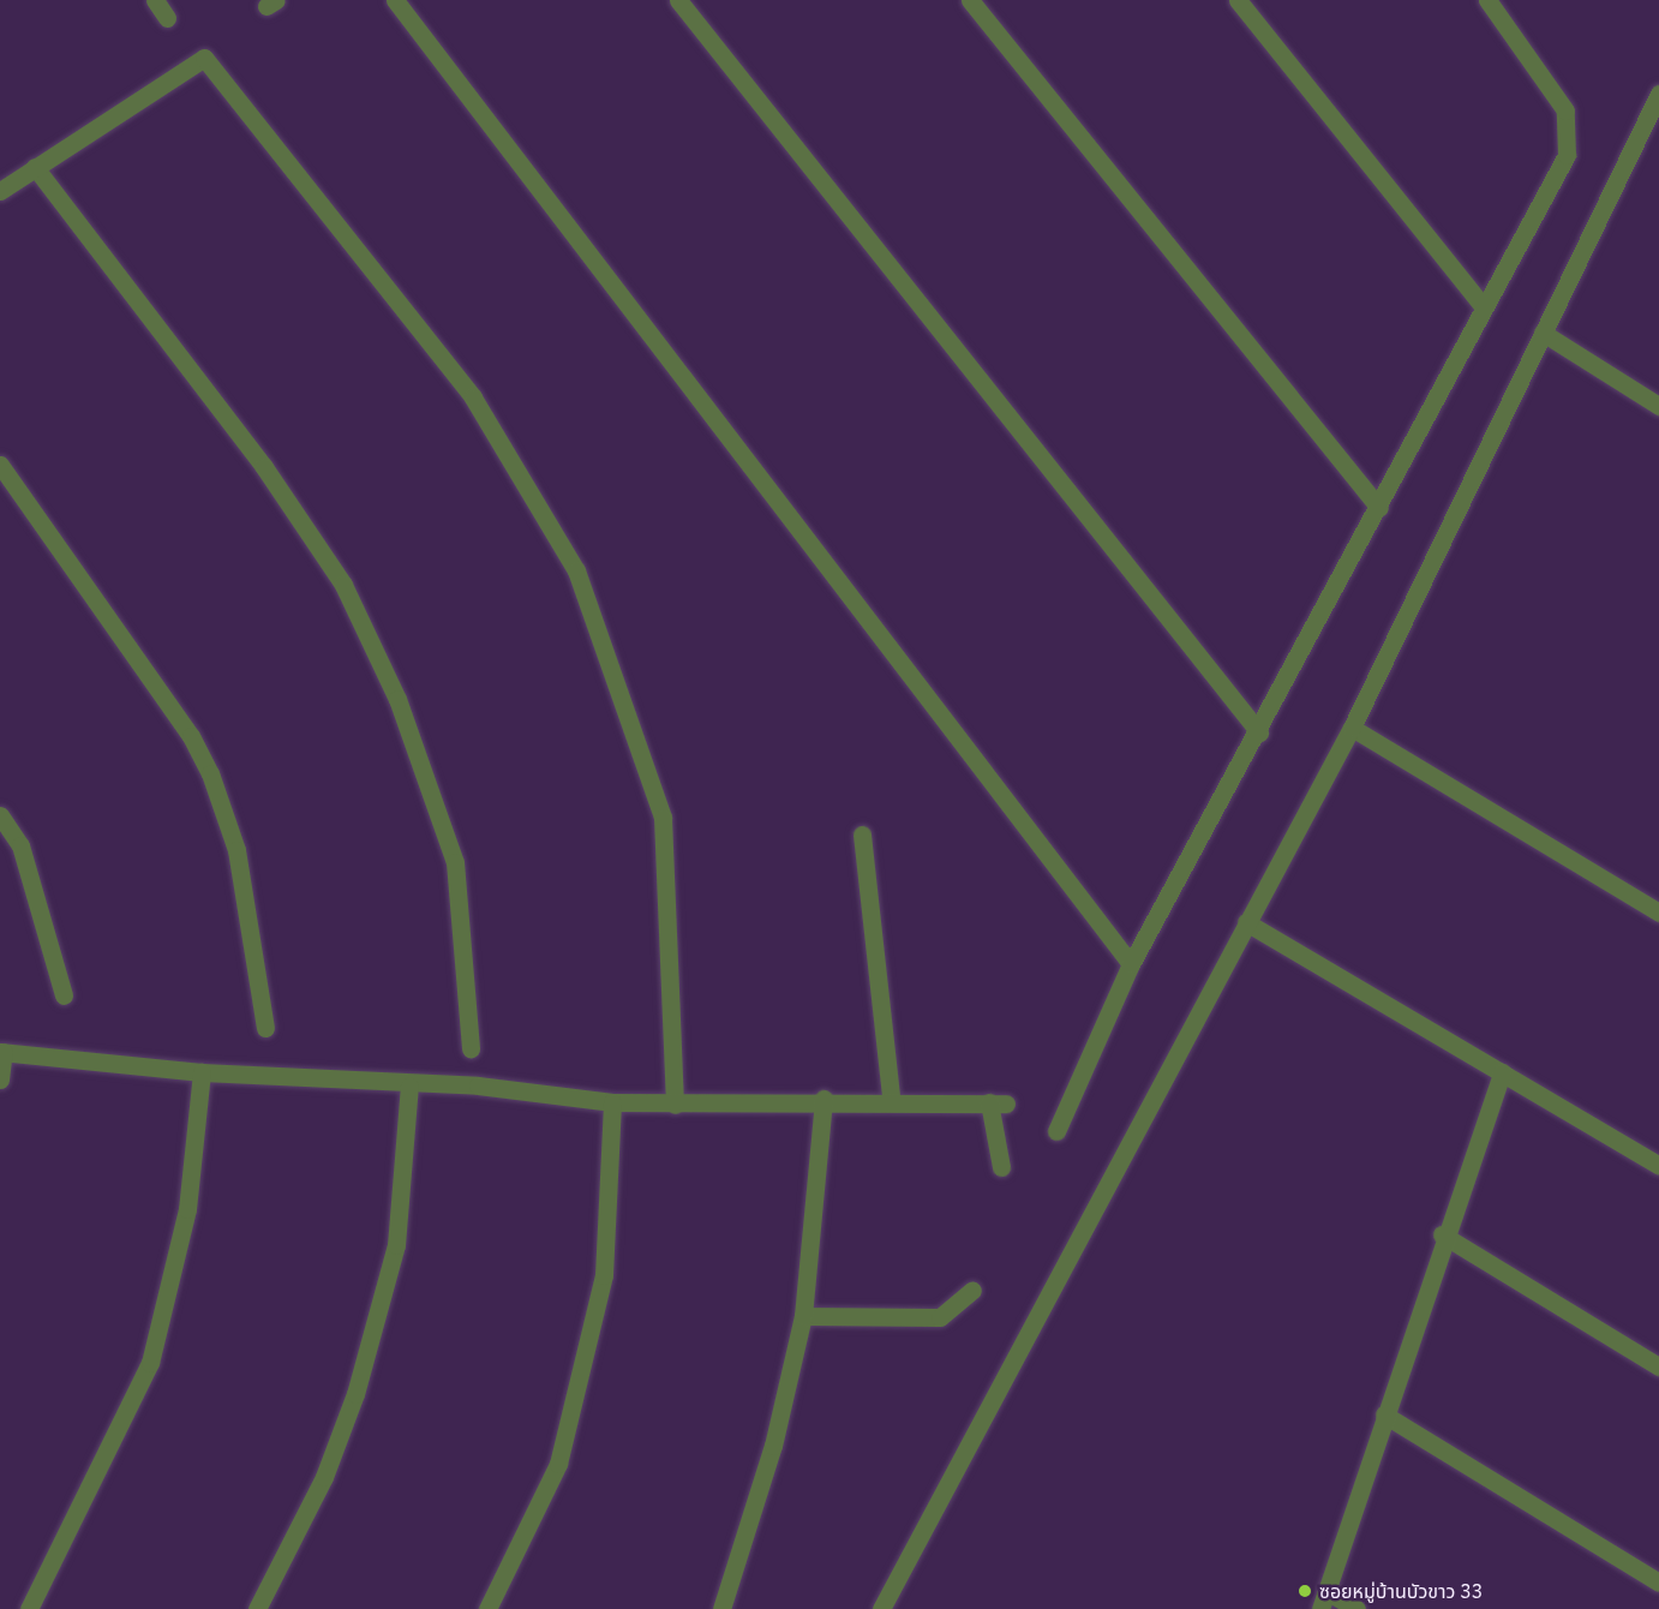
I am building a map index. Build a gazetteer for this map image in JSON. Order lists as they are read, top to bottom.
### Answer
{
  "places": ["ซอยหมู่บ้านบัวขาว 33"]
}
